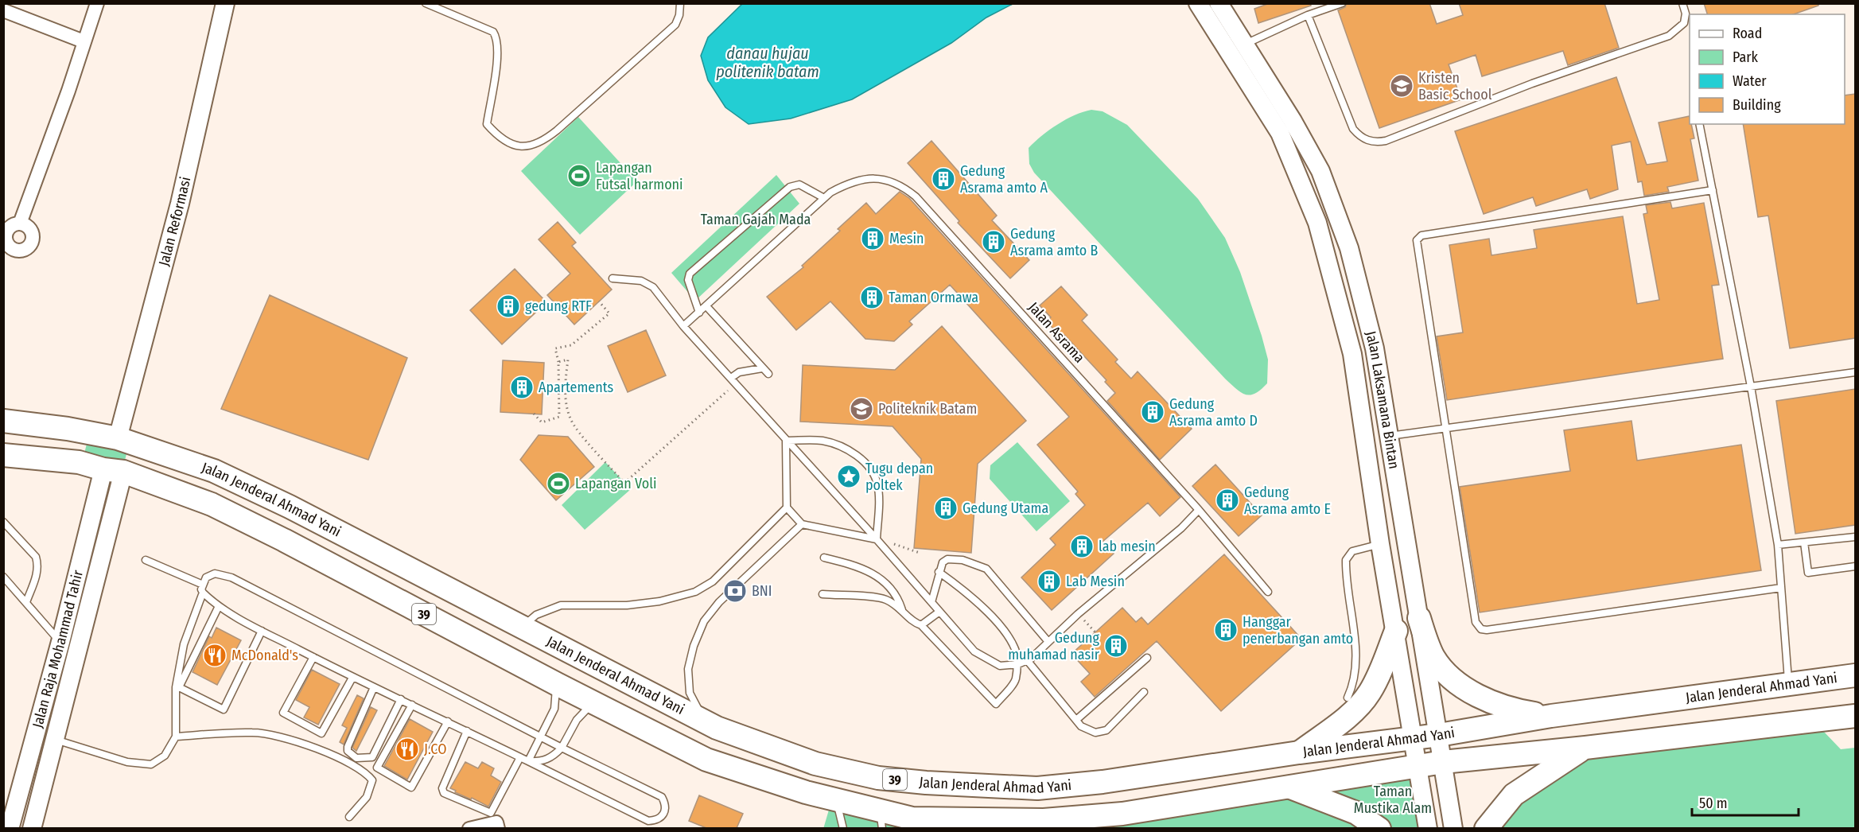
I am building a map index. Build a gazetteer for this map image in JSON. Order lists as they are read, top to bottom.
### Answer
{
  "streets": {
    "highway": ["Jalan Jenderal Ahmad Yani", "39"],
    "main road": ["Jalan Reformasi", "Jalan Laksamana Bintan", "Jalan Raja Mohammad Tahir"],
    "lane": ["Jalan Asrama"]
  },
  "crossings": [
    ["Jalan Reformasi", "Jalan Jenderal Ahmad Yani"],
    ["Jalan Laksamana Bintan", "Jalan Jenderal Ahmad Yani"],
    ["Jalan Jenderal Ahmad Yani", "Jalan Raja Mohammad Tahir"]
  ],
  "water": ["danau hujau politenik batam"],
  "parks": ["Taman Gajah Mada", "Taman Mustika Alam"],
  "places": {
    "school or university": ["Kristen Basic School", "Politeknik Batam"],
    "sports": ["Lapangan Futsal harmoni", "Lapangan Voli"],
    "building": [
      "Gedung Asrama amto A",
      "Mesin",
      "Gedung Asrama amto B",
      "Taman Ormawa",
      "gedung RTF",
      "Apartements",
      "Gedung Asrama amto D",
      "Gedung Asrama amto E",
      "Gedung Utama",
      "lab mesin",
      "Lab Mesin",
      "Hanggar penerbangan amto",
      "Gedung muhamad nasir"
    ],
    "place": ["Tugu depan poltek"],
    "bank": ["BNI"],
    "restaurant": ["McDonald's", "J.CO"]
  },
  "legend": [
    "Road",
    "Park",
    "Water",
    "Building"
  ],
  "scale_bar": "50 m"
}
